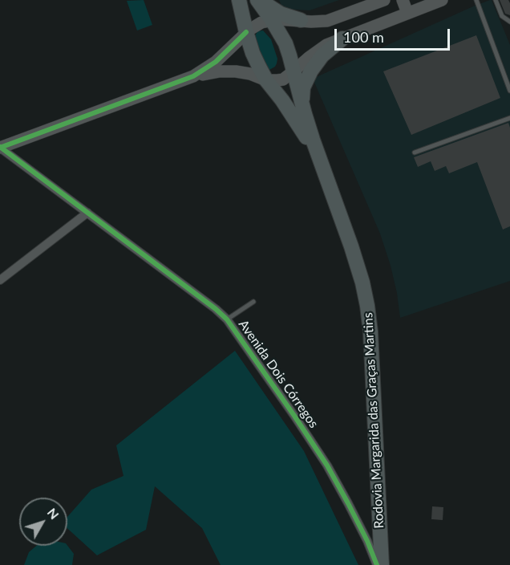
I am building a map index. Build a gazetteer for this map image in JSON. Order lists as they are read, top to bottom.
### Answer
{
  "streets": {
    "main road": ["Rodovia Margarida das Graças Martins"],
    "street": ["Avenida Dois Córregos"]
  },
  "scale_bar": "100 m",
  "north": "top right"
}
